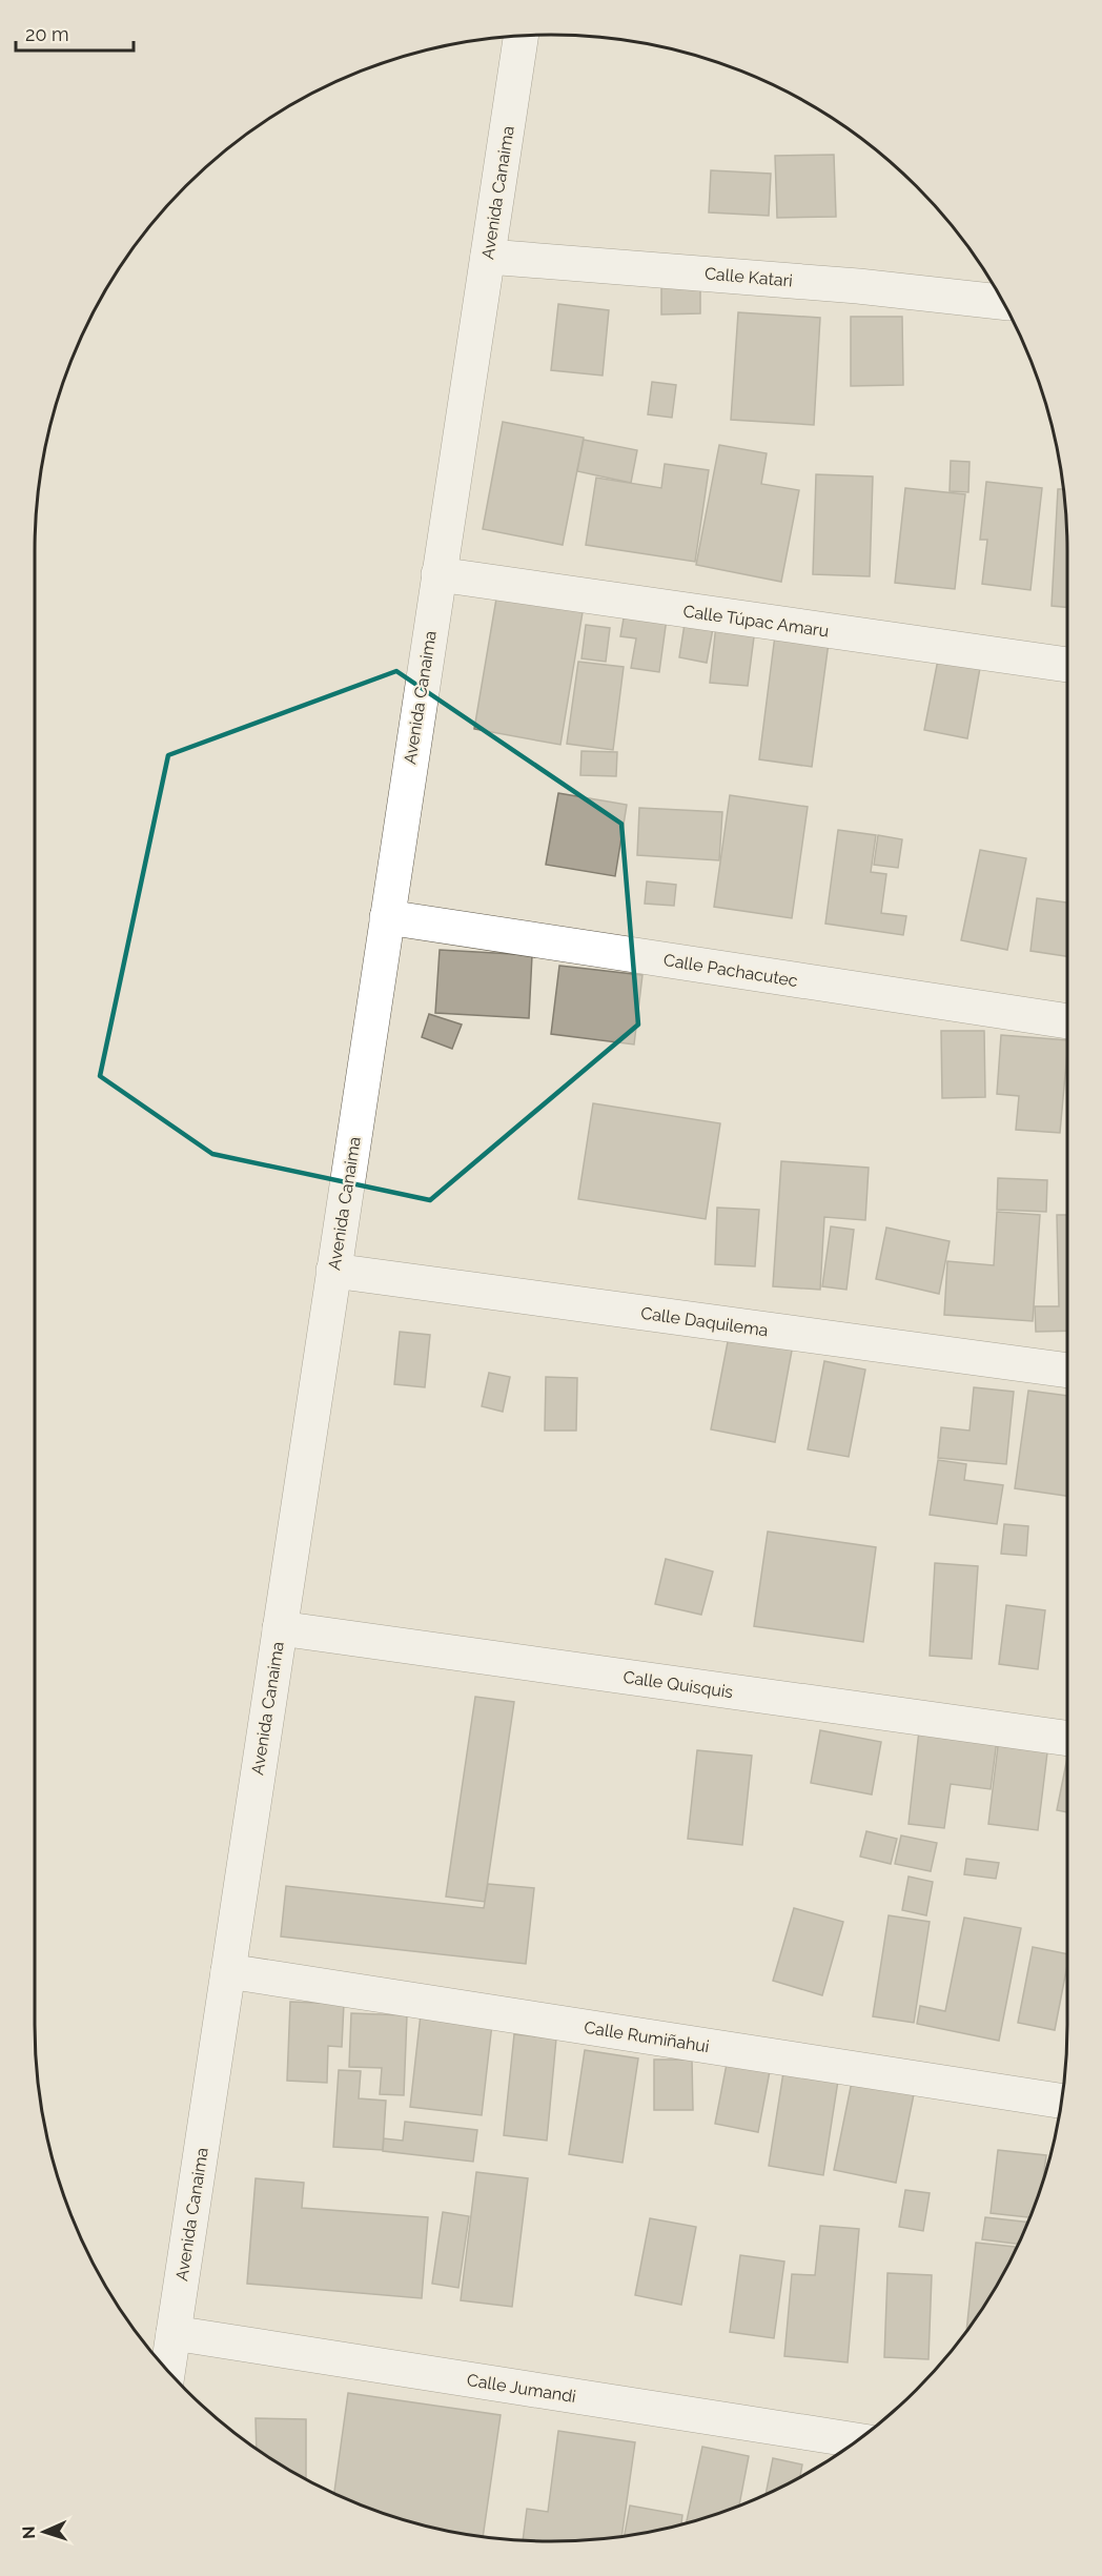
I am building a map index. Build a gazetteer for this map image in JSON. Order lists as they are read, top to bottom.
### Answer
{
  "streets": {
    "street": [
      "Avenida Canaima",
      "Calle Katari",
      "Calle Túpac Amaru",
      "Calle Pachacutec",
      "Calle Daquilema",
      "Calle Quisquis",
      "Calle Rumiñahui",
      "Calle Jumandi"
    ]
  },
  "crossings": [
    ["Avenida Canaima", "Calle Katari"],
    ["Avenida Canaima", "Calle Túpac Amaru"],
    ["Avenida Canaima", "Calle Pachacutec"],
    ["Avenida Canaima", "Calle Daquilema"],
    ["Avenida Canaima", "Calle Quisquis"],
    ["Avenida Canaima", "Calle Rumiñahui"],
    ["Avenida Canaima", "Calle Jumandi"]
  ],
  "scale_bar": "20 m",
  "north": "left"
}
